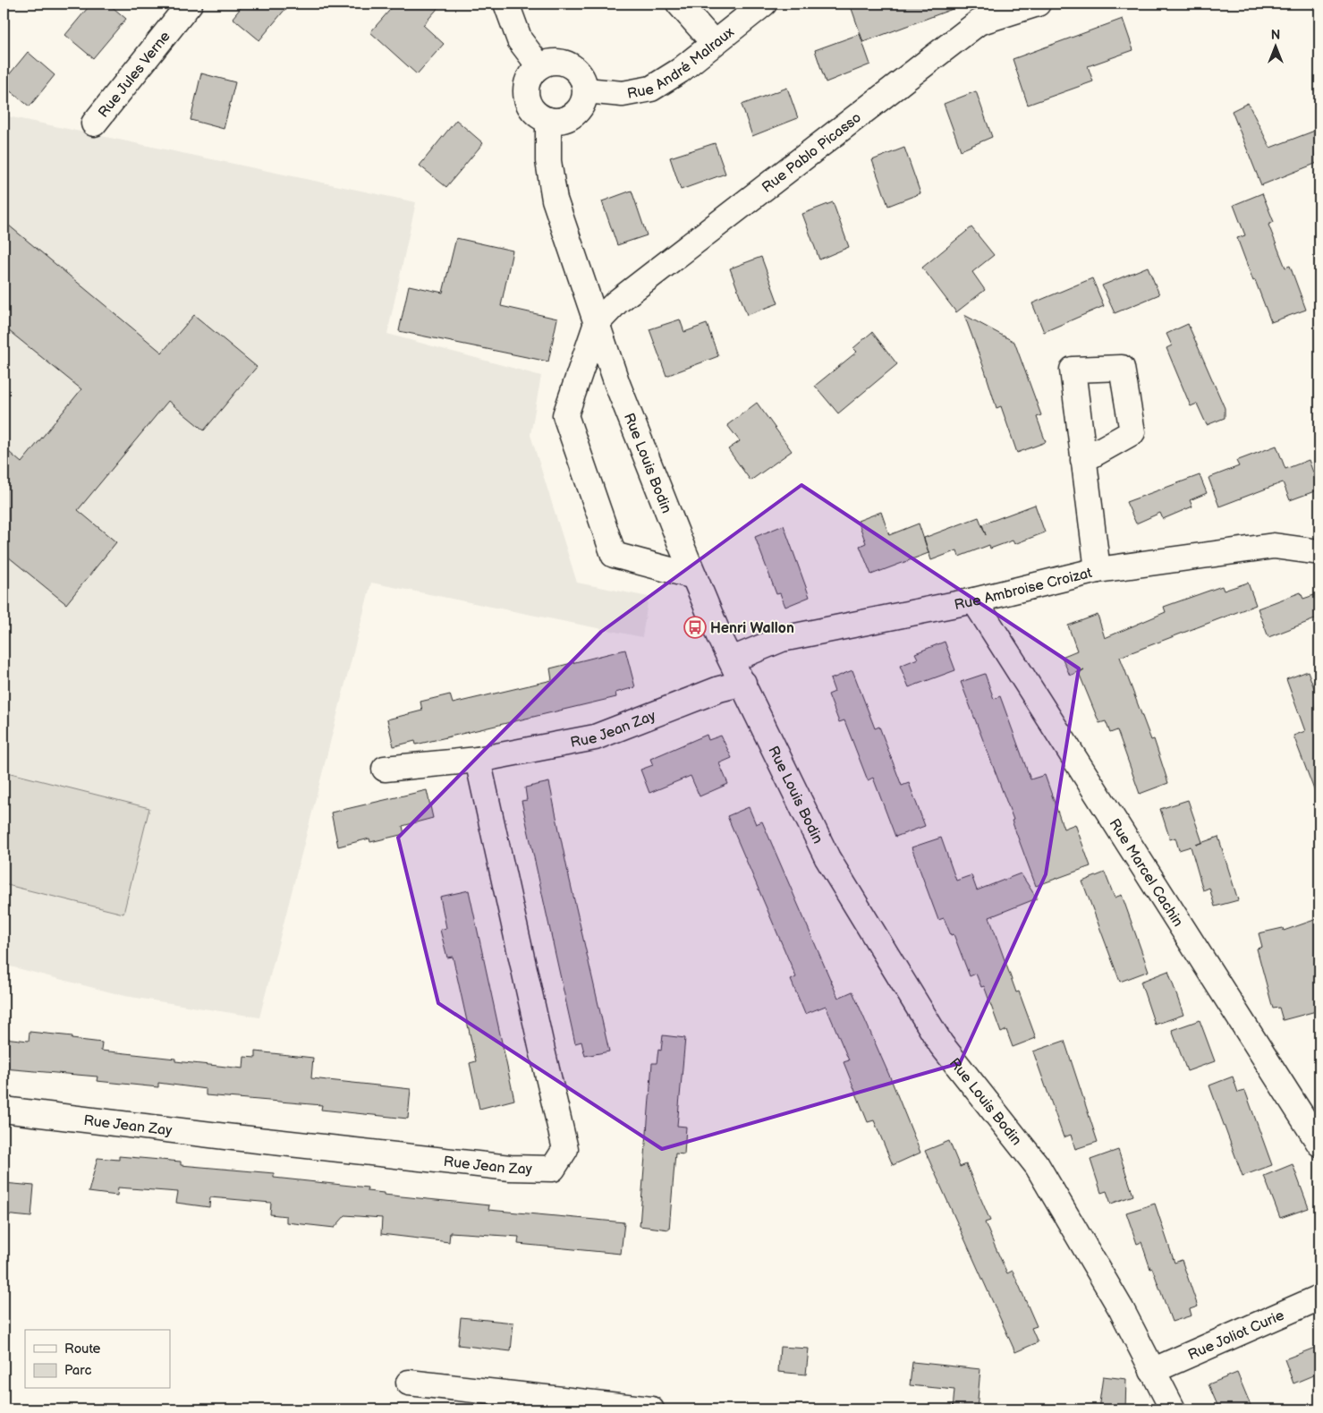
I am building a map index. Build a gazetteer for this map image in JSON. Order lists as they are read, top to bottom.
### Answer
{
  "streets": {
    "street": [
      "Rue André Malraux",
      "Rue Jules Verne",
      "Rue Pablo Picasso",
      "Rue Louis Bodin",
      "Rue Ambroise Croizat",
      "Rue Jean Zay",
      "Rue Marcel Cachin",
      "Rue Joliot Curie"
    ]
  },
  "crossings": [
    ["Rue André Malraux", "Rue Louis Bodin"],
    ["Rue Pablo Picasso", "Rue Louis Bodin"],
    ["Rue Louis Bodin", "Rue Ambroise Croizat"],
    ["Rue Louis Bodin", "Rue Jean Zay"],
    ["Rue Louis Bodin", "Rue Joliot Curie"],
    ["Rue Ambroise Croizat", "Rue Marcel Cachin"]
  ],
  "places": {
    "bus stop": ["Henri Wallon"]
  },
  "legend": ["Route", "Parc"],
  "north": "top"
}
